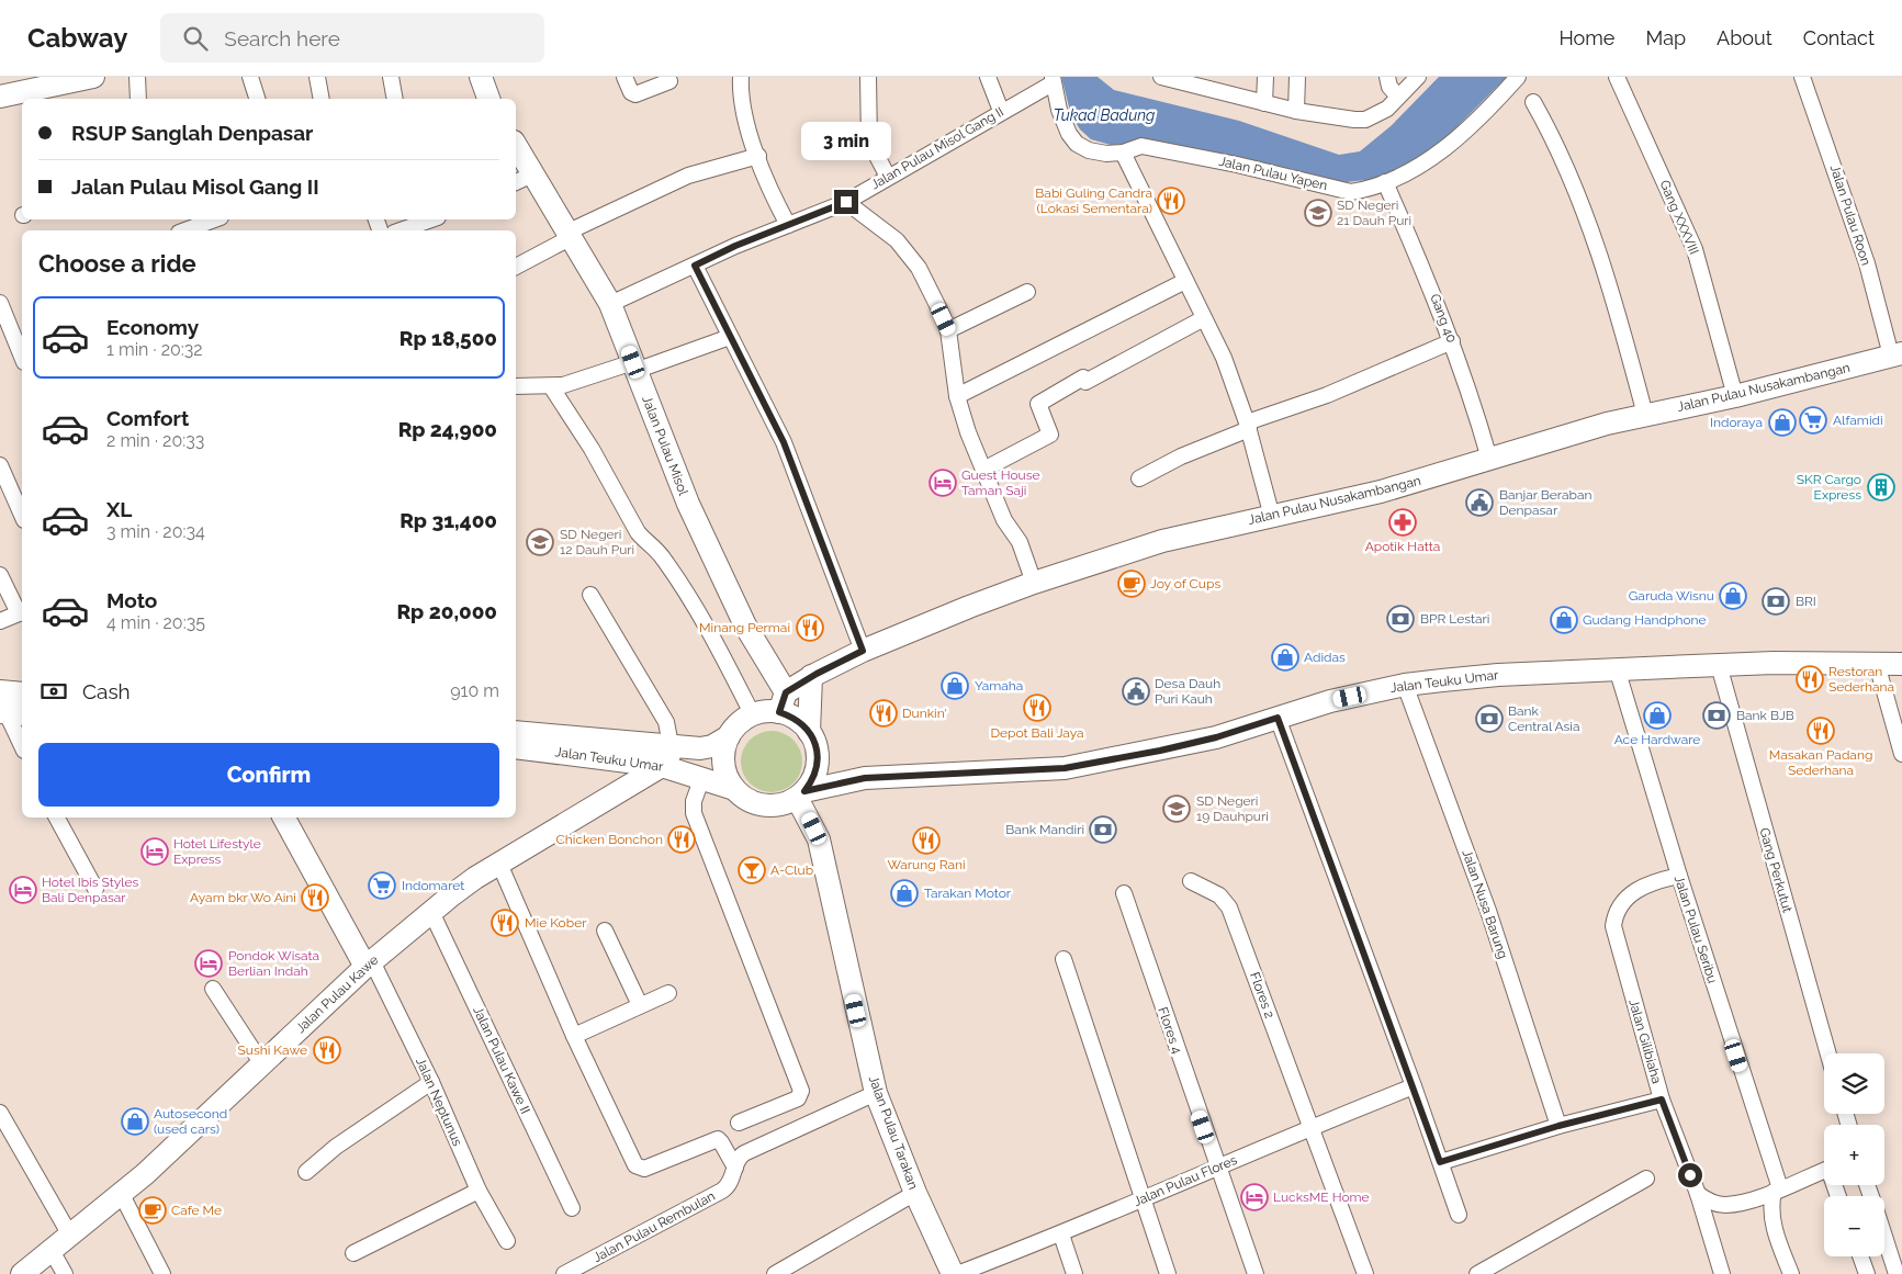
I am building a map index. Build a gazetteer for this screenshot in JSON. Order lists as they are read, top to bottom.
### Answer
{
  "streets": {
    "street": [
      "Jalan Pulau Misol Gang II",
      "Jalan Pulau Yapen",
      "Jalan Pulau Roon",
      "Gang XXXVIII",
      "Gang 40",
      "Jalan Pulau Nusakambangan",
      "Jalan Pulau Misol",
      "Jalan Teuku Umar",
      "Gang Perkutut",
      "Jalan Nusa Barung",
      "Jalan Pulau Seribu",
      "Jalan Pulau Kawe",
      "Flores 2",
      "Flores 4",
      "Jalan Gilibiaha",
      "Jalan Pulau Kawe II",
      "Jalan Neptunus",
      "Jalan Pulau Tarakan",
      "Jalan Pulau Flores",
      "Jalan Pulau Rembulan"
    ]
  },
  "crossings": [
    ["Jalan Pulau Misol Gang II", "Jalan Pulau Yapen"],
    ["Jalan Pulau Misol Gang II", "Jalan Pulau Misol"],
    ["Jalan Pulau Yapen", "Gang 40"],
    ["Jalan Pulau Roon", "Jalan Pulau Nusakambangan"],
    ["Gang XXXVIII", "Jalan Pulau Nusakambangan"],
    ["Gang 40", "Jalan Pulau Nusakambangan"],
    ["Jalan Pulau Nusakambangan", "Jalan Pulau Misol"],
    ["Jalan Pulau Nusakambangan", "Jalan Teuku Umar"],
    ["Jalan Pulau Nusakambangan", "Jalan Pulau Tarakan"],
    ["Jalan Pulau Misol", "Jalan Teuku Umar"],
    ["Jalan Pulau Misol", "Jalan Pulau Tarakan"],
    ["Jalan Teuku Umar", "Gang Perkutut"],
    ["Jalan Teuku Umar", "Jalan Nusa Barung"],
    ["Jalan Teuku Umar", "Jalan Pulau Seribu"],
    ["Jalan Teuku Umar", "Jalan Pulau Kawe"],
    ["Jalan Teuku Umar", "Jalan Pulau Tarakan"],
    ["Jalan Pulau Seribu", "Jalan Gilibiaha"],
    ["Jalan Pulau Kawe", "Jalan Pulau Kawe II"],
    ["Jalan Pulau Kawe", "Jalan Neptunus"],
    ["Flores 2", "Jalan Pulau Flores"],
    ["Flores 4", "Jalan Pulau Flores"],
    ["Jalan Pulau Tarakan", "Jalan Pulau Rembulan"]
  ],
  "water": ["Tukad Badung"],
  "places": {
    "restaurant": [
      "Babi Guling Candra (Lokasi Sementara)",
      "Minang Permai",
      "Restoran Sederhana",
      "Depot Bali Jaya",
      "Dunkin'",
      "Masakan Padang Sederhana",
      "Chicken Bonchon",
      "Warung Rani",
      "Ayam bkr Wo Aini",
      "Mie Kober",
      "Sushi Kawe"
    ],
    "school or university": ["SD Negeri 21 Dauh Puri", "SD Negeri 12 Dauh Puri", "SD Negeri 19 Dauhpuri"],
    "supermarket": ["Alfamidi", "Indomaret"],
    "shop": [
      "Indoraya",
      "Garuda Wisnu",
      "Gudang Handphone",
      "Adidas",
      "Yamaha",
      "Ace Hardware",
      "Tarakan Motor",
      "Autosecond (used cars)"
    ],
    "hotel": [
      "Guest House Taman Saji",
      "Hotel Lifestyle Express",
      "Hotel Ibis Styles Bali Denpasar",
      "Pondok Wisata Berlian Indah",
      "LucksME Home"
    ],
    "building": ["SKR Cargo Express"],
    "public building": ["Banjar Beraban Denpasar", "Desa Dauh Puri Kauh"],
    "pharmacy": ["Apotik Hatta"],
    "cafe": ["Joy of Cups", "Cafe Me"],
    "bank": [
      "BRI",
      "BPR Lestari",
      "Bank BJB",
      "Bank Central Asia",
      "Bank Mandiri"
    ],
    "bar": ["A-Club"]
  },
  "page": {
    "header": "Cabway",
    "search": "Search here",
    "nav": [
      "Home",
      "Map",
      "About",
      "Contact"
    ],
    "banner": ["RSUP Sanglah Denpasar", "Jalan Pulau Misol Gang II"],
    "bubble": "3 min",
    "heading": "Choose a ride",
    "list": [
      {
        "name": "Economy",
        "note": "1 min · 20:32",
        "value": "Rp 18,500"
      },
      {
        "name": "Comfort",
        "note": "2 min · 20:33",
        "value": "Rp 24,900"
      },
      {
        "name": "XL",
        "note": "3 min · 20:34",
        "value": "Rp 31,400"
      },
      {
        "name": "Moto",
        "note": "4 min · 20:35",
        "value": "Rp 20,000"
      }
    ],
    "pay": ["Cash", "910 m"],
    "buttons": "Confirm",
    "map_buttons": ["+", "−"]
  }
}
